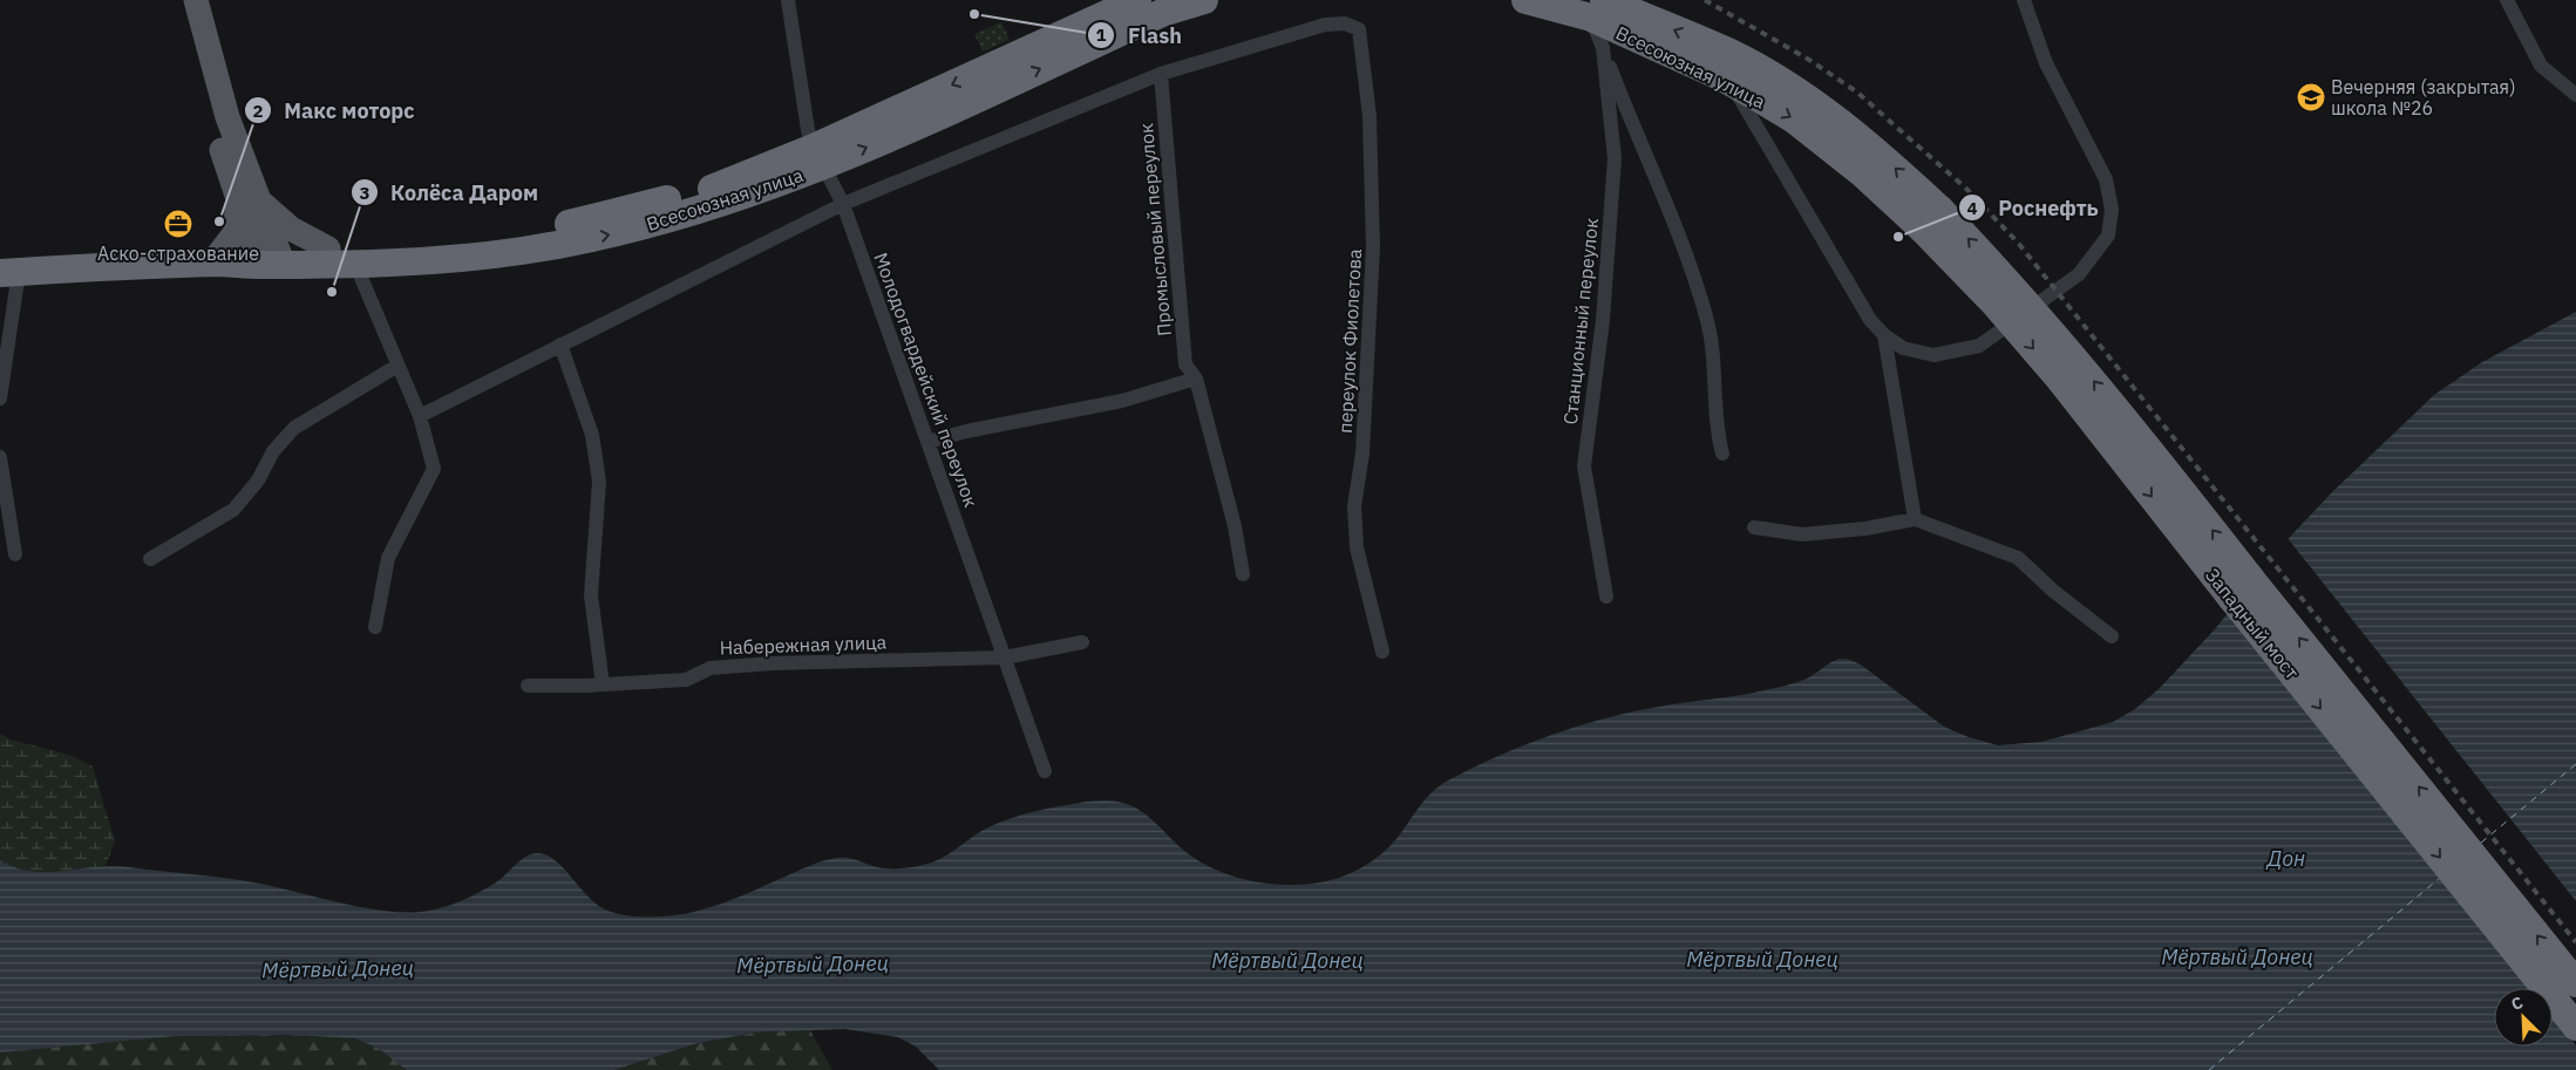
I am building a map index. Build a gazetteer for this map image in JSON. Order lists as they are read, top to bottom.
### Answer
{
  "streets": {
    "highway": ["Всесоюзная улица", "Западный мост"],
    "street": [
      "Промысловый переулок",
      "Станционный переулок",
      "переулок Фиолетова",
      "Молодогвардейский переулок",
      "Набережная улица"
    ]
  },
  "crossings": [
    ["Всесоюзная улица", "Станционный переулок"],
    ["Всесоюзная улица", "Молодогвардейский переулок"],
    ["Всесоюзная улица", "Западный мост"],
    ["Промысловый переулок", "переулок Фиолетова"],
    ["Молодогвардейский переулок", "Набережная улица"]
  ],
  "water": ["Дон", "Мёртвый Донец"],
  "places": {
    "other": [
      "Flash",
      "Макс моторс",
      "Роснефть",
      "Колёса Даром"
    ],
    "school or university": ["Вечерняя (закрытая) школа №26"],
    "office": ["Аско-страхование"]
  },
  "north": "top left"
}
